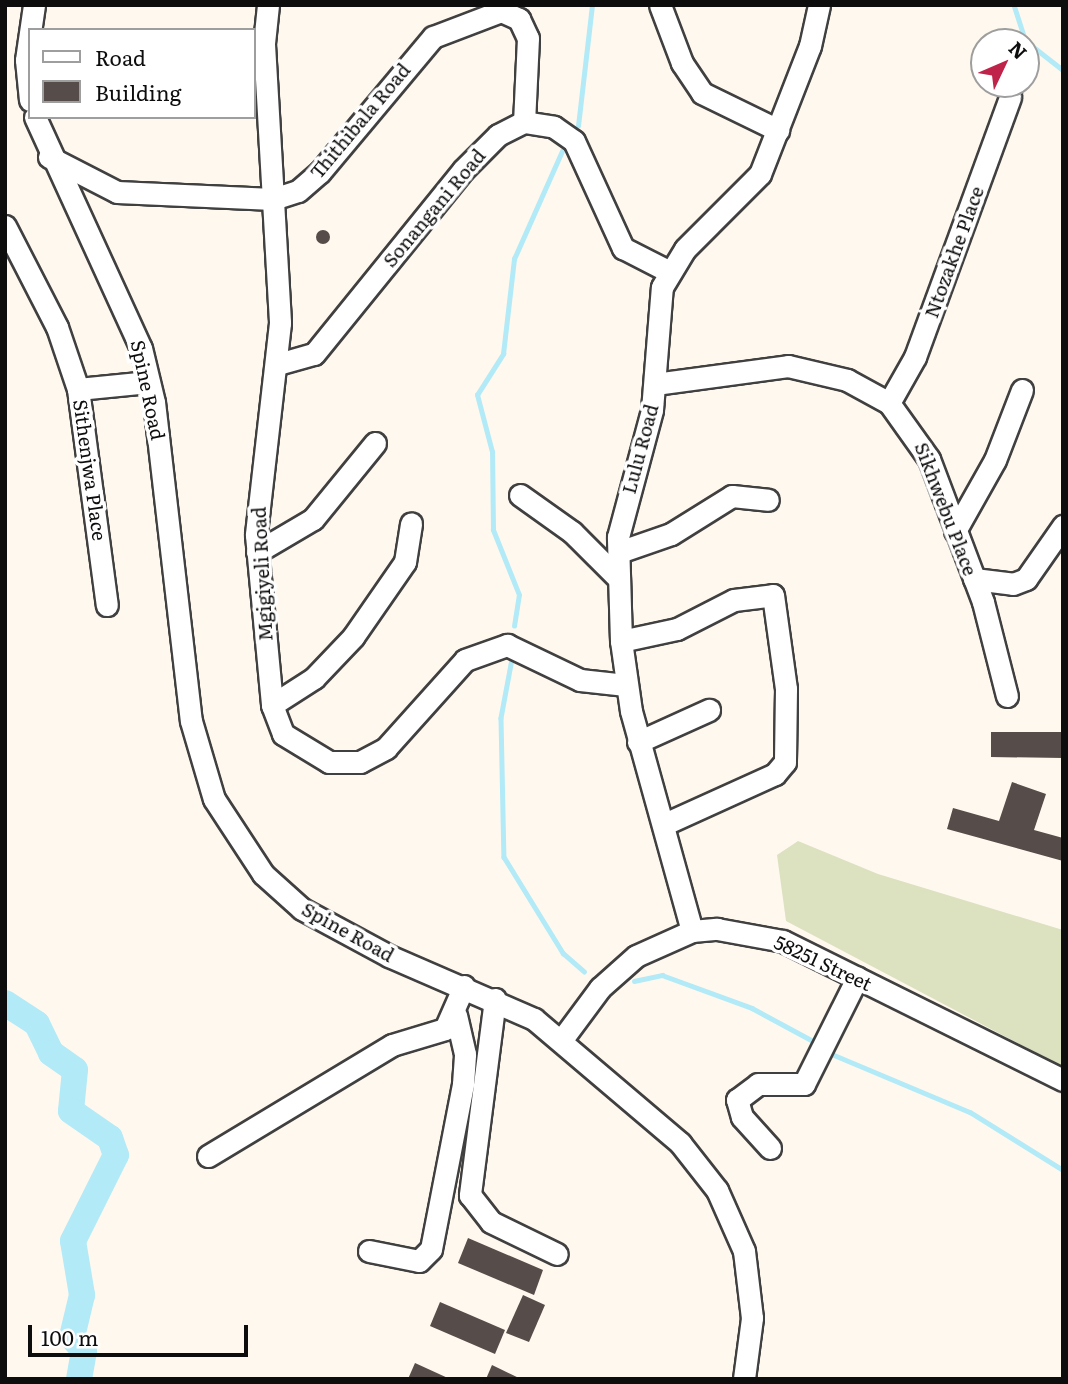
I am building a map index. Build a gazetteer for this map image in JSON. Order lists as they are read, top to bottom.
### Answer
{
  "streets": {
    "street": [
      "Thithibala Road",
      "Sonangani Road",
      "Ntozakhe Place",
      "Spine Road",
      "Lulu Road",
      "Sithenjwa Place",
      "Sikhwebu Place",
      "Mgigiyeli Road",
      "58251 Street"
    ]
  },
  "crossings": [
    ["Thithibala Road", "Sonangani Road"],
    ["Thithibala Road", "Spine Road"],
    ["Thithibala Road", "Mgigiyeli Road"],
    ["Sonangani Road", "Mgigiyeli Road"],
    ["Ntozakhe Place", "Sikhwebu Place"],
    ["Lulu Road", "Sikhwebu Place"],
    ["Lulu Road", "Mgigiyeli Road"],
    ["Lulu Road", "58251 Street"]
  ],
  "legend": ["Road", "Building"],
  "scale_bar": "100 m",
  "north": "top right"
}
